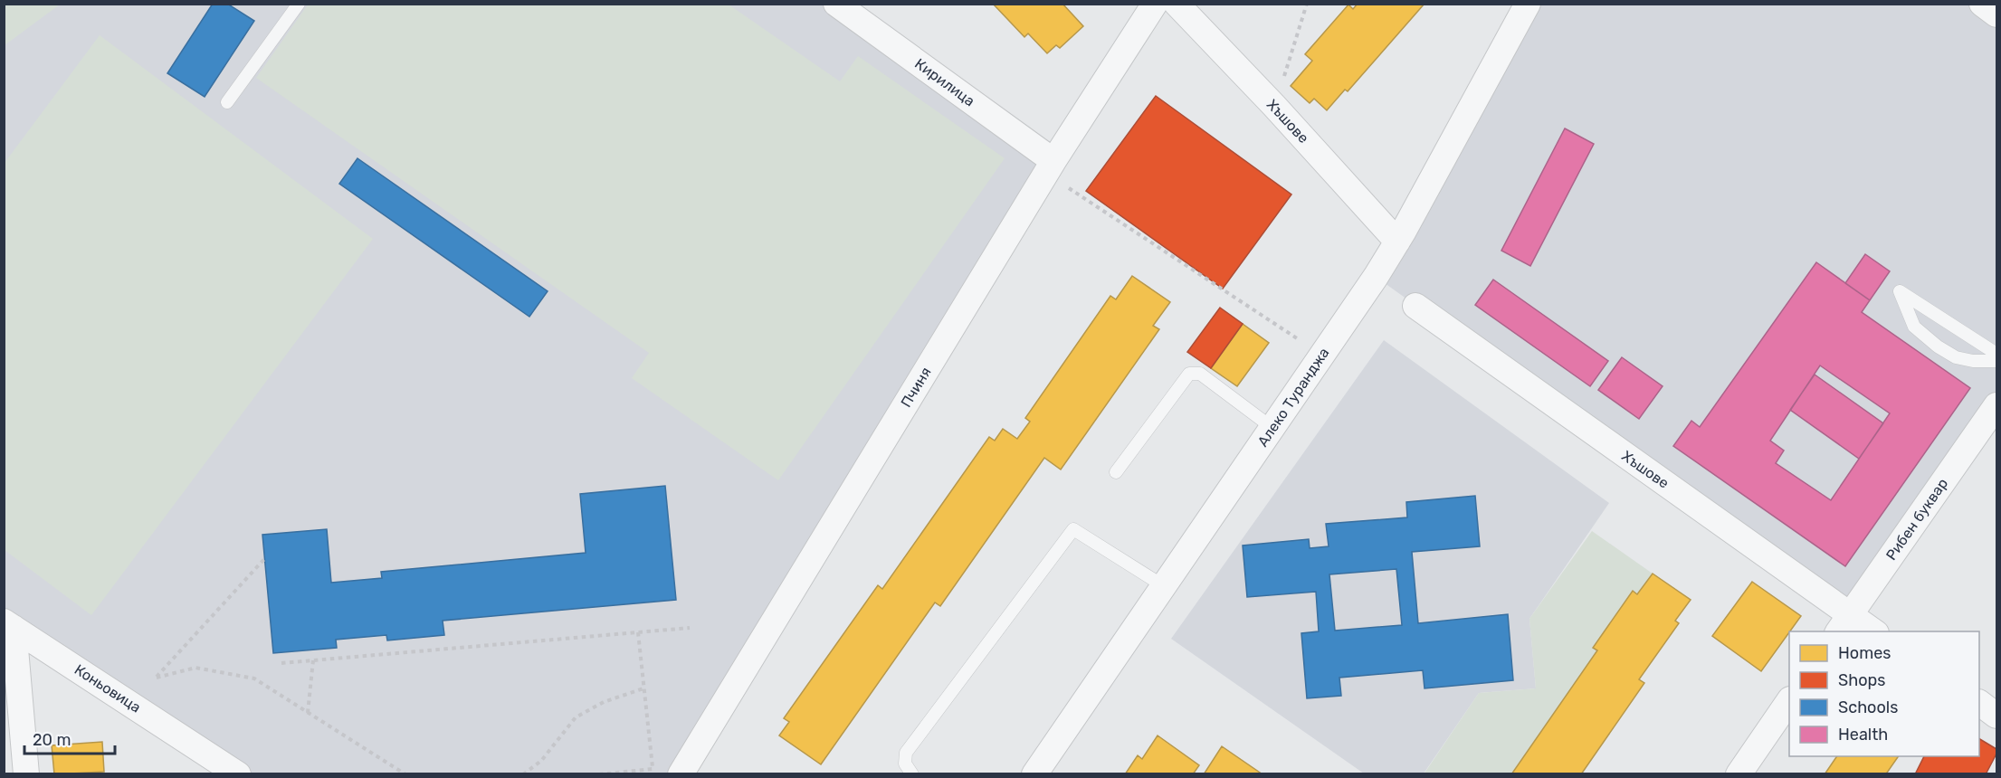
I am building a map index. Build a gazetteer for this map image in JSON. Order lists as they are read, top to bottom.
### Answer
{
  "streets": {
    "street": [
      "Кирилица",
      "Хъшове",
      "Пчиня",
      "Алеко Туранджа",
      "Рибен буквар",
      "Коньовица"
    ]
  },
  "crossings": [
    ["Кирилица", "Пчиня"],
    ["Хъшове", "Алеко Туранджа"],
    ["Хъшове", "Рибен буквар"]
  ],
  "legend": [
    "Homes",
    "Shops",
    "Schools",
    "Health"
  ],
  "scale_bar": "20 m"
}
